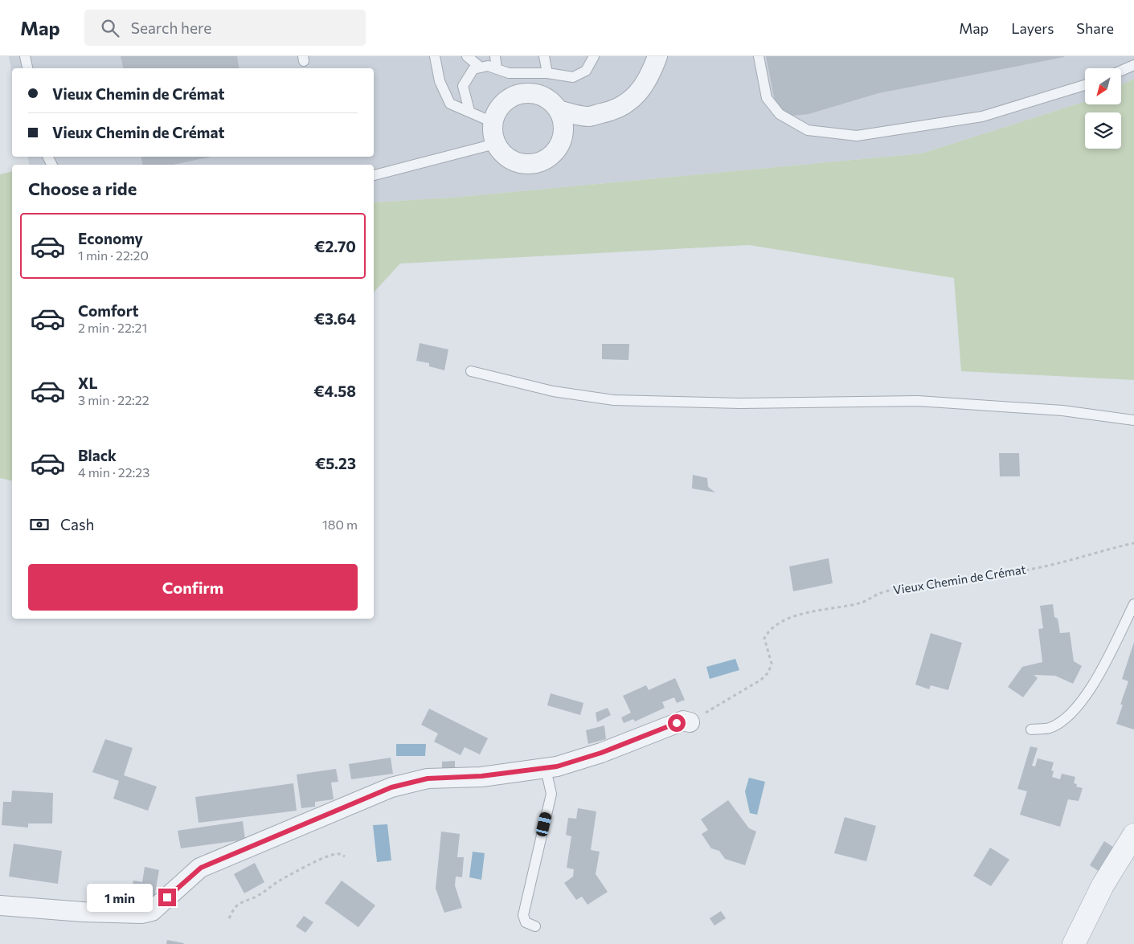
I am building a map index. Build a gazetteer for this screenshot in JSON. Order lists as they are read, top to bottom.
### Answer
{
  "streets": {
    "path": ["Vieux Chemin de Crémat"]
  },
  "north": "bottom left",
  "page": {
    "header": "Map",
    "search": "Search here",
    "nav": ["Map", "Layers", "Share"],
    "banner": ["Vieux Chemin de Crémat", "Vieux Chemin de Crémat"],
    "heading": "Choose a ride",
    "list": [
      {
        "name": "Economy",
        "note": "1 min · 22:20",
        "value": "€2.70"
      },
      {
        "name": "Comfort",
        "note": "2 min · 22:21",
        "value": "€3.64"
      },
      {
        "name": "XL",
        "note": "3 min · 22:22",
        "value": "€4.58"
      },
      {
        "name": "Black",
        "note": "4 min · 22:23",
        "value": "€5.23"
      }
    ],
    "pay": ["Cash", "180 m"],
    "buttons": "Confirm",
    "bubble": "1 min"
  }
}
